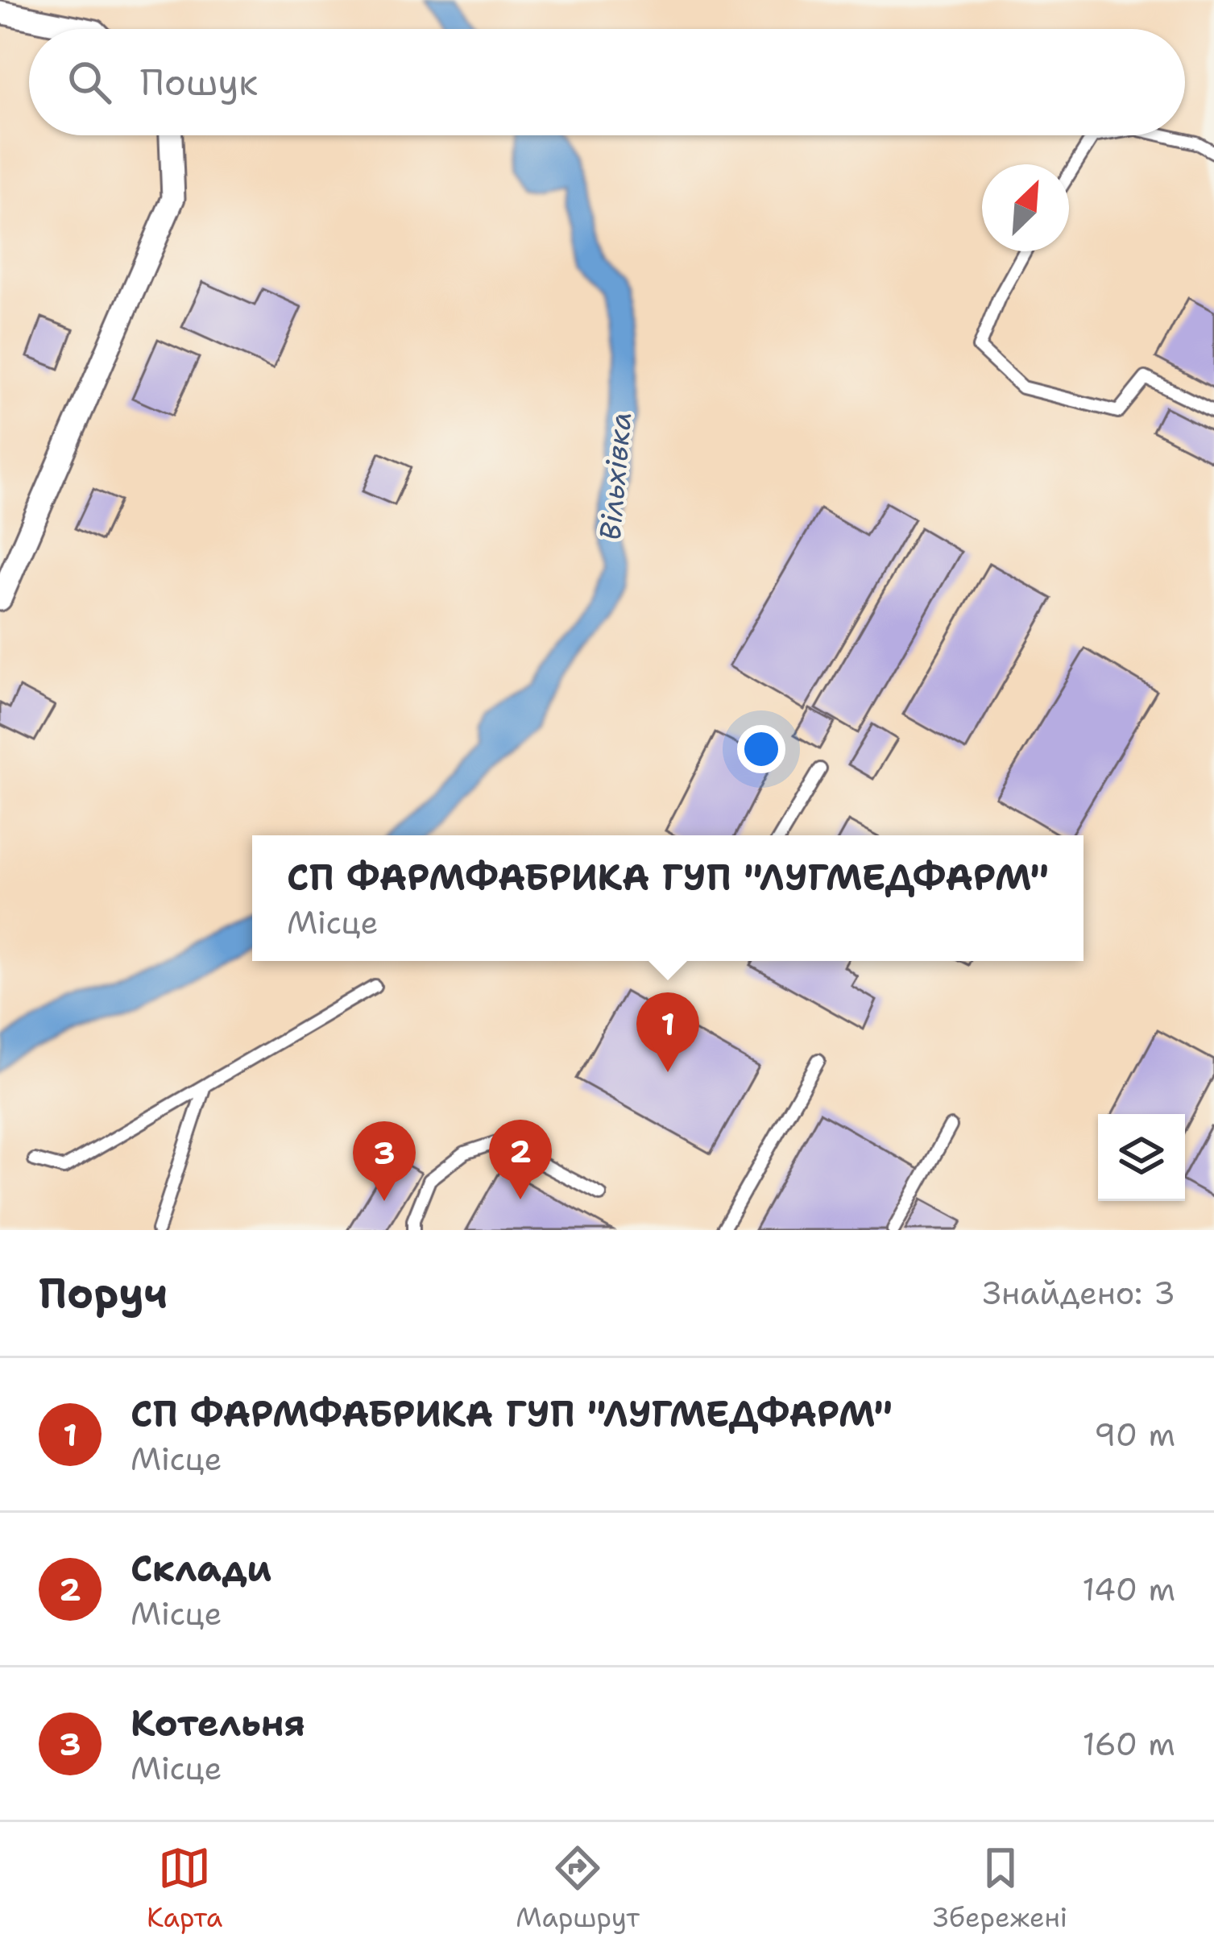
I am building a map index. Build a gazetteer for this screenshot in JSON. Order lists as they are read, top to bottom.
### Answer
{
  "water": ["Вільхівка"],
  "north": "top right",
  "page": {
    "search": "Пошук",
    "popup": ["СП ФАРМФАБРИКА ГУП \"ЛУГМЕДФАРМ\"", "Місце"],
    "pins": ["1", "2", "3"],
    "heading": ["Поруч", "Знайдено: 3"],
    "list": [
      {
        "mark": "1",
        "name": "СП ФАРМФАБРИКА ГУП \"ЛУГМЕДФАРМ\"",
        "note": "Місце",
        "value": "90 m"
      },
      {
        "mark": "2",
        "name": "Склади",
        "note": "Місце",
        "value": "140 m"
      },
      {
        "mark": "3",
        "name": "Котельня",
        "note": "Місце",
        "value": "160 m"
      }
    ],
    "nav": ["Карта", "Маршрут", "Збережені"]
  }
}
